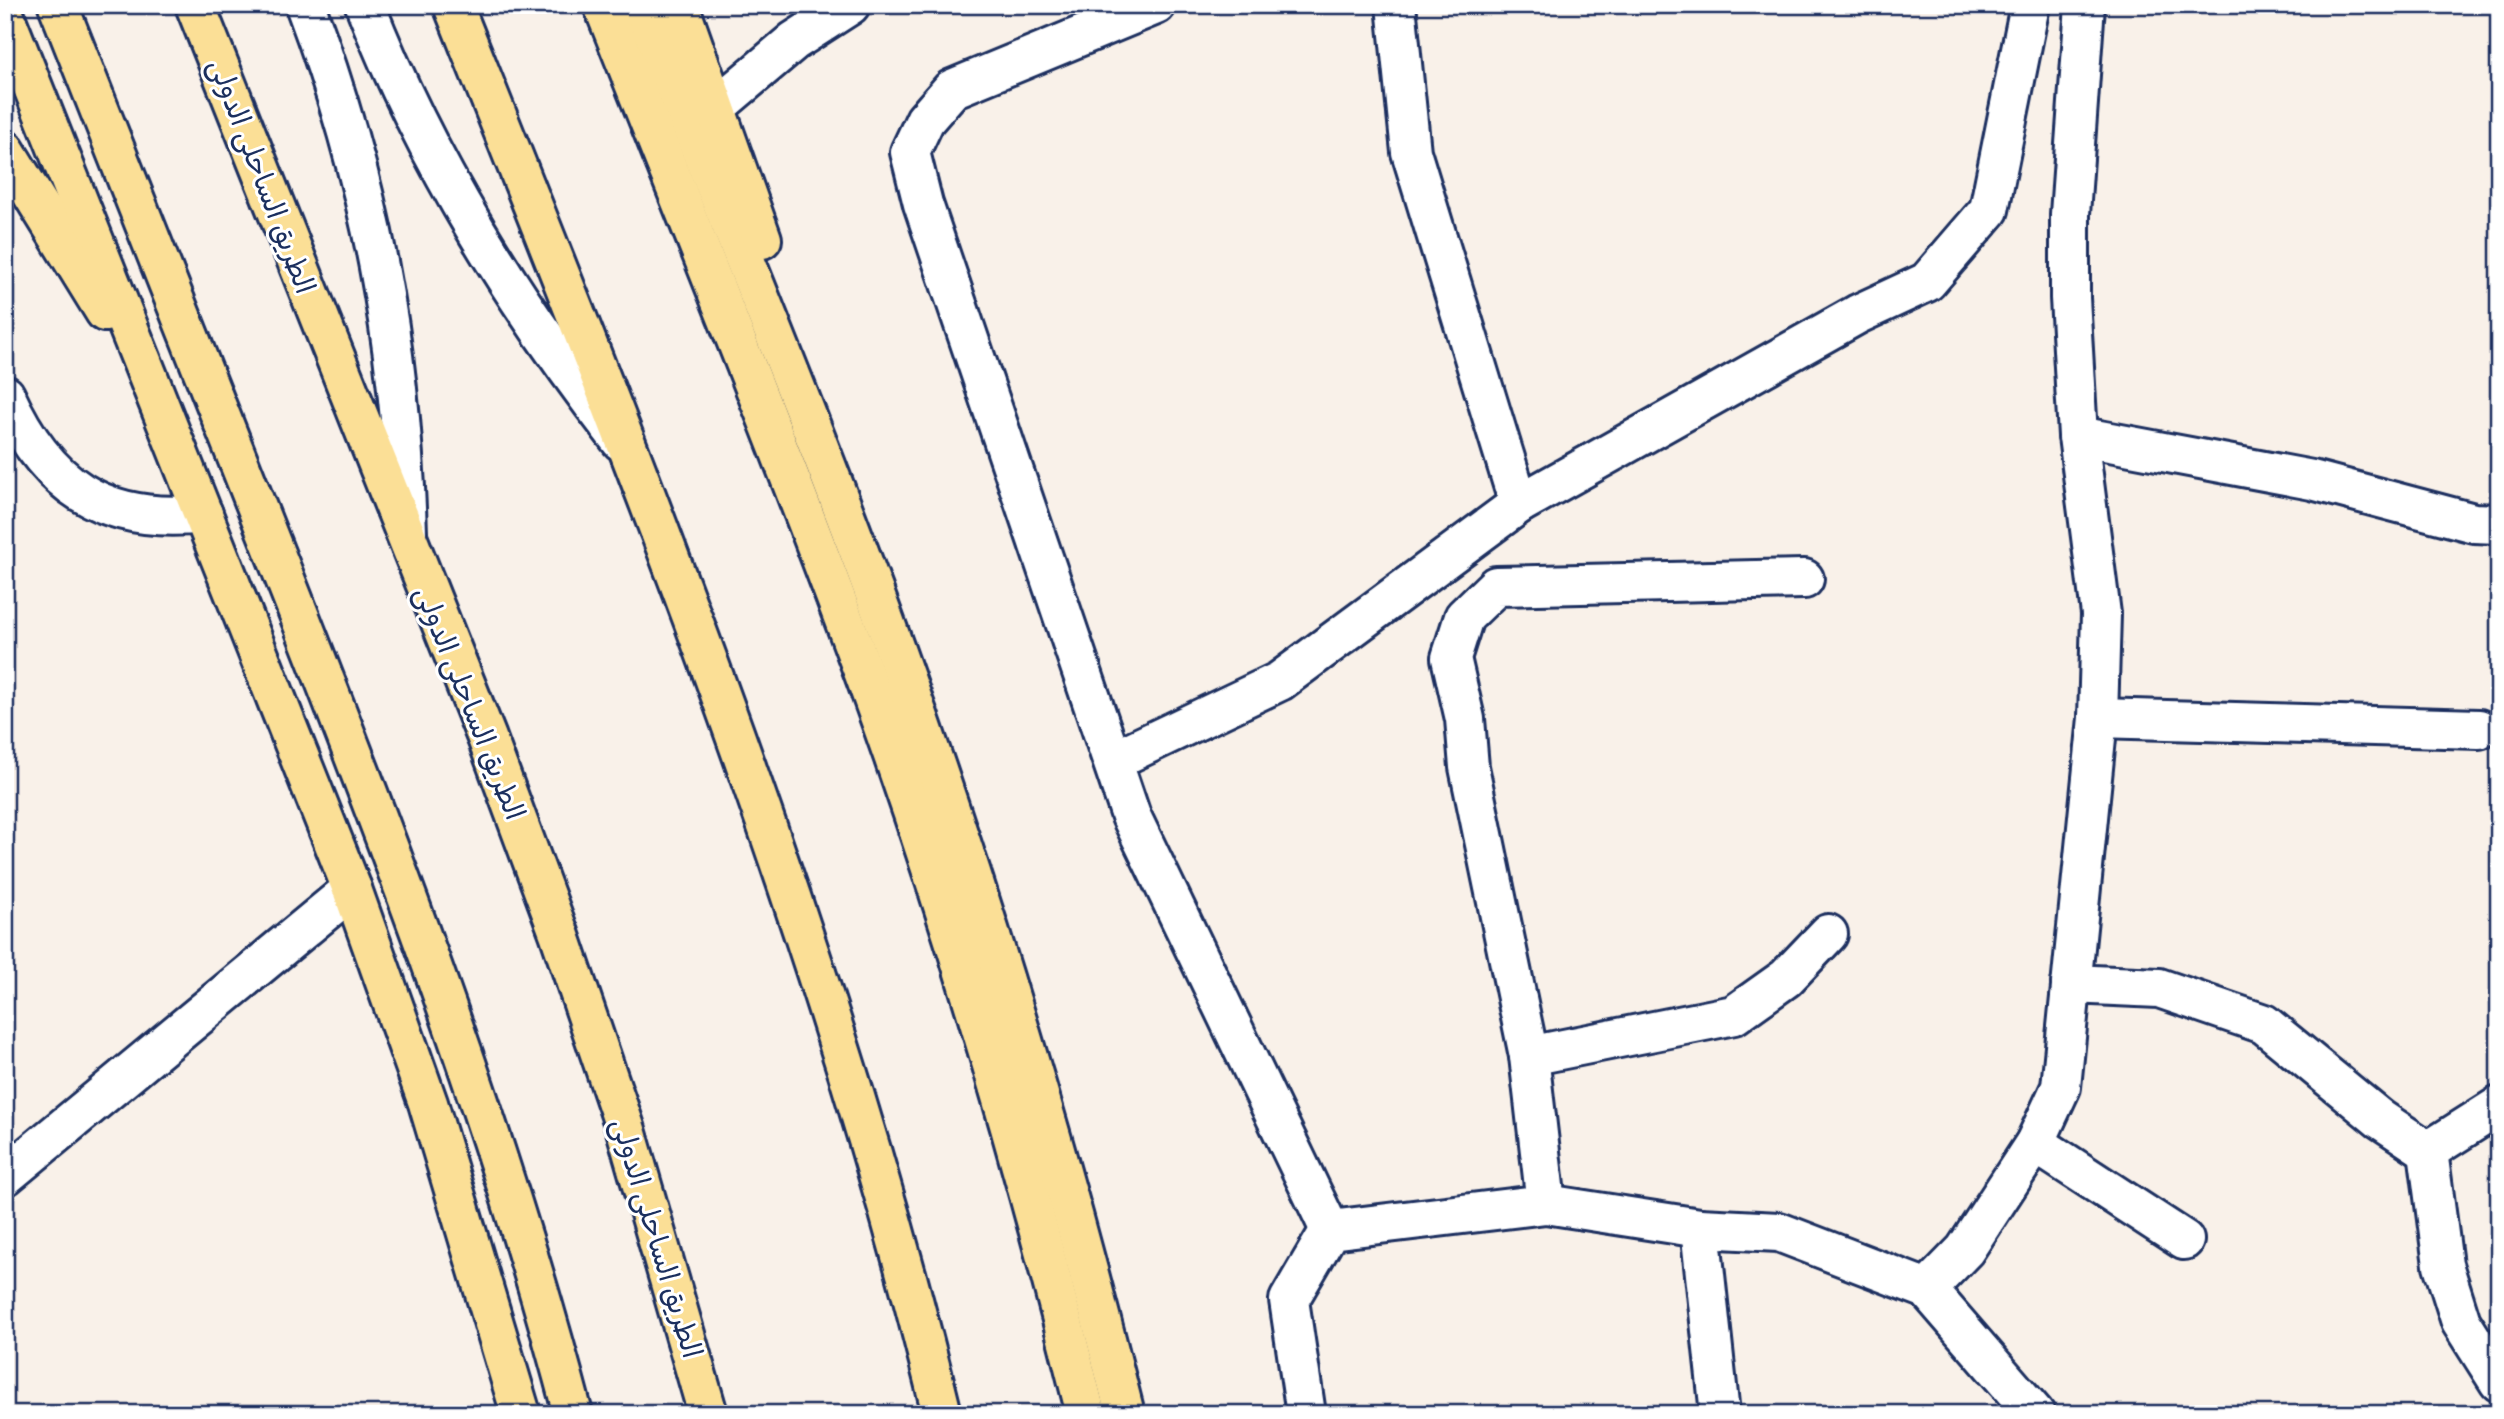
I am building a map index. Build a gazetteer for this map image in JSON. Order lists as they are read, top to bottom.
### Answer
{
  "streets": {
    "main road": ["الطريق الساحلى الدولى"]
  }
}
